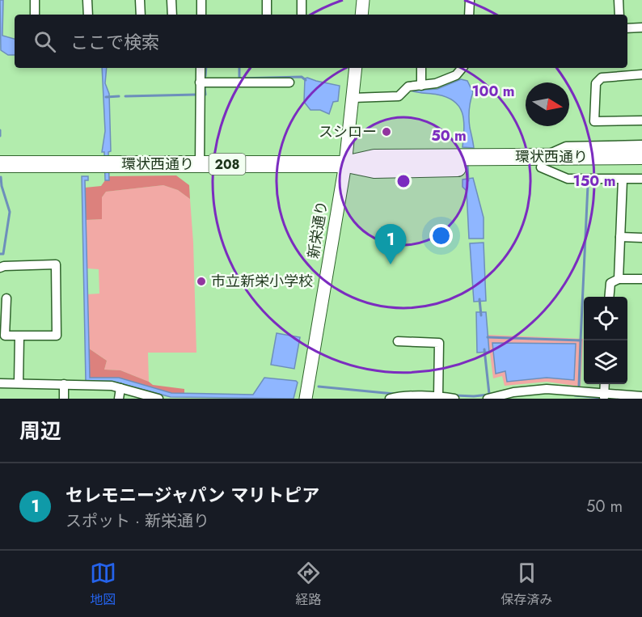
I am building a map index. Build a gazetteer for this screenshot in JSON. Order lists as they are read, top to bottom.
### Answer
{
  "streets": {
    "highway": ["環状西通り", "208"],
    "street": ["新栄通り"]
  },
  "crossings": [
    ["環状西通り", "新栄通り"]
  ],
  "places": ["スシロー", "市立新栄小学校"],
  "north": "right",
  "page": {
    "search": "ここで検索",
    "pins": "1",
    "heading": "周辺",
    "list": [
      {
        "mark": "1",
        "name": "セレモニージャパン マリトピア",
        "note": "スポット · 新栄通り",
        "value": "50 m"
      }
    ],
    "nav": ["地図", "経路", "保存済み"]
  },
  "rings": ["100 m", "50 m", "150 m"]
}
